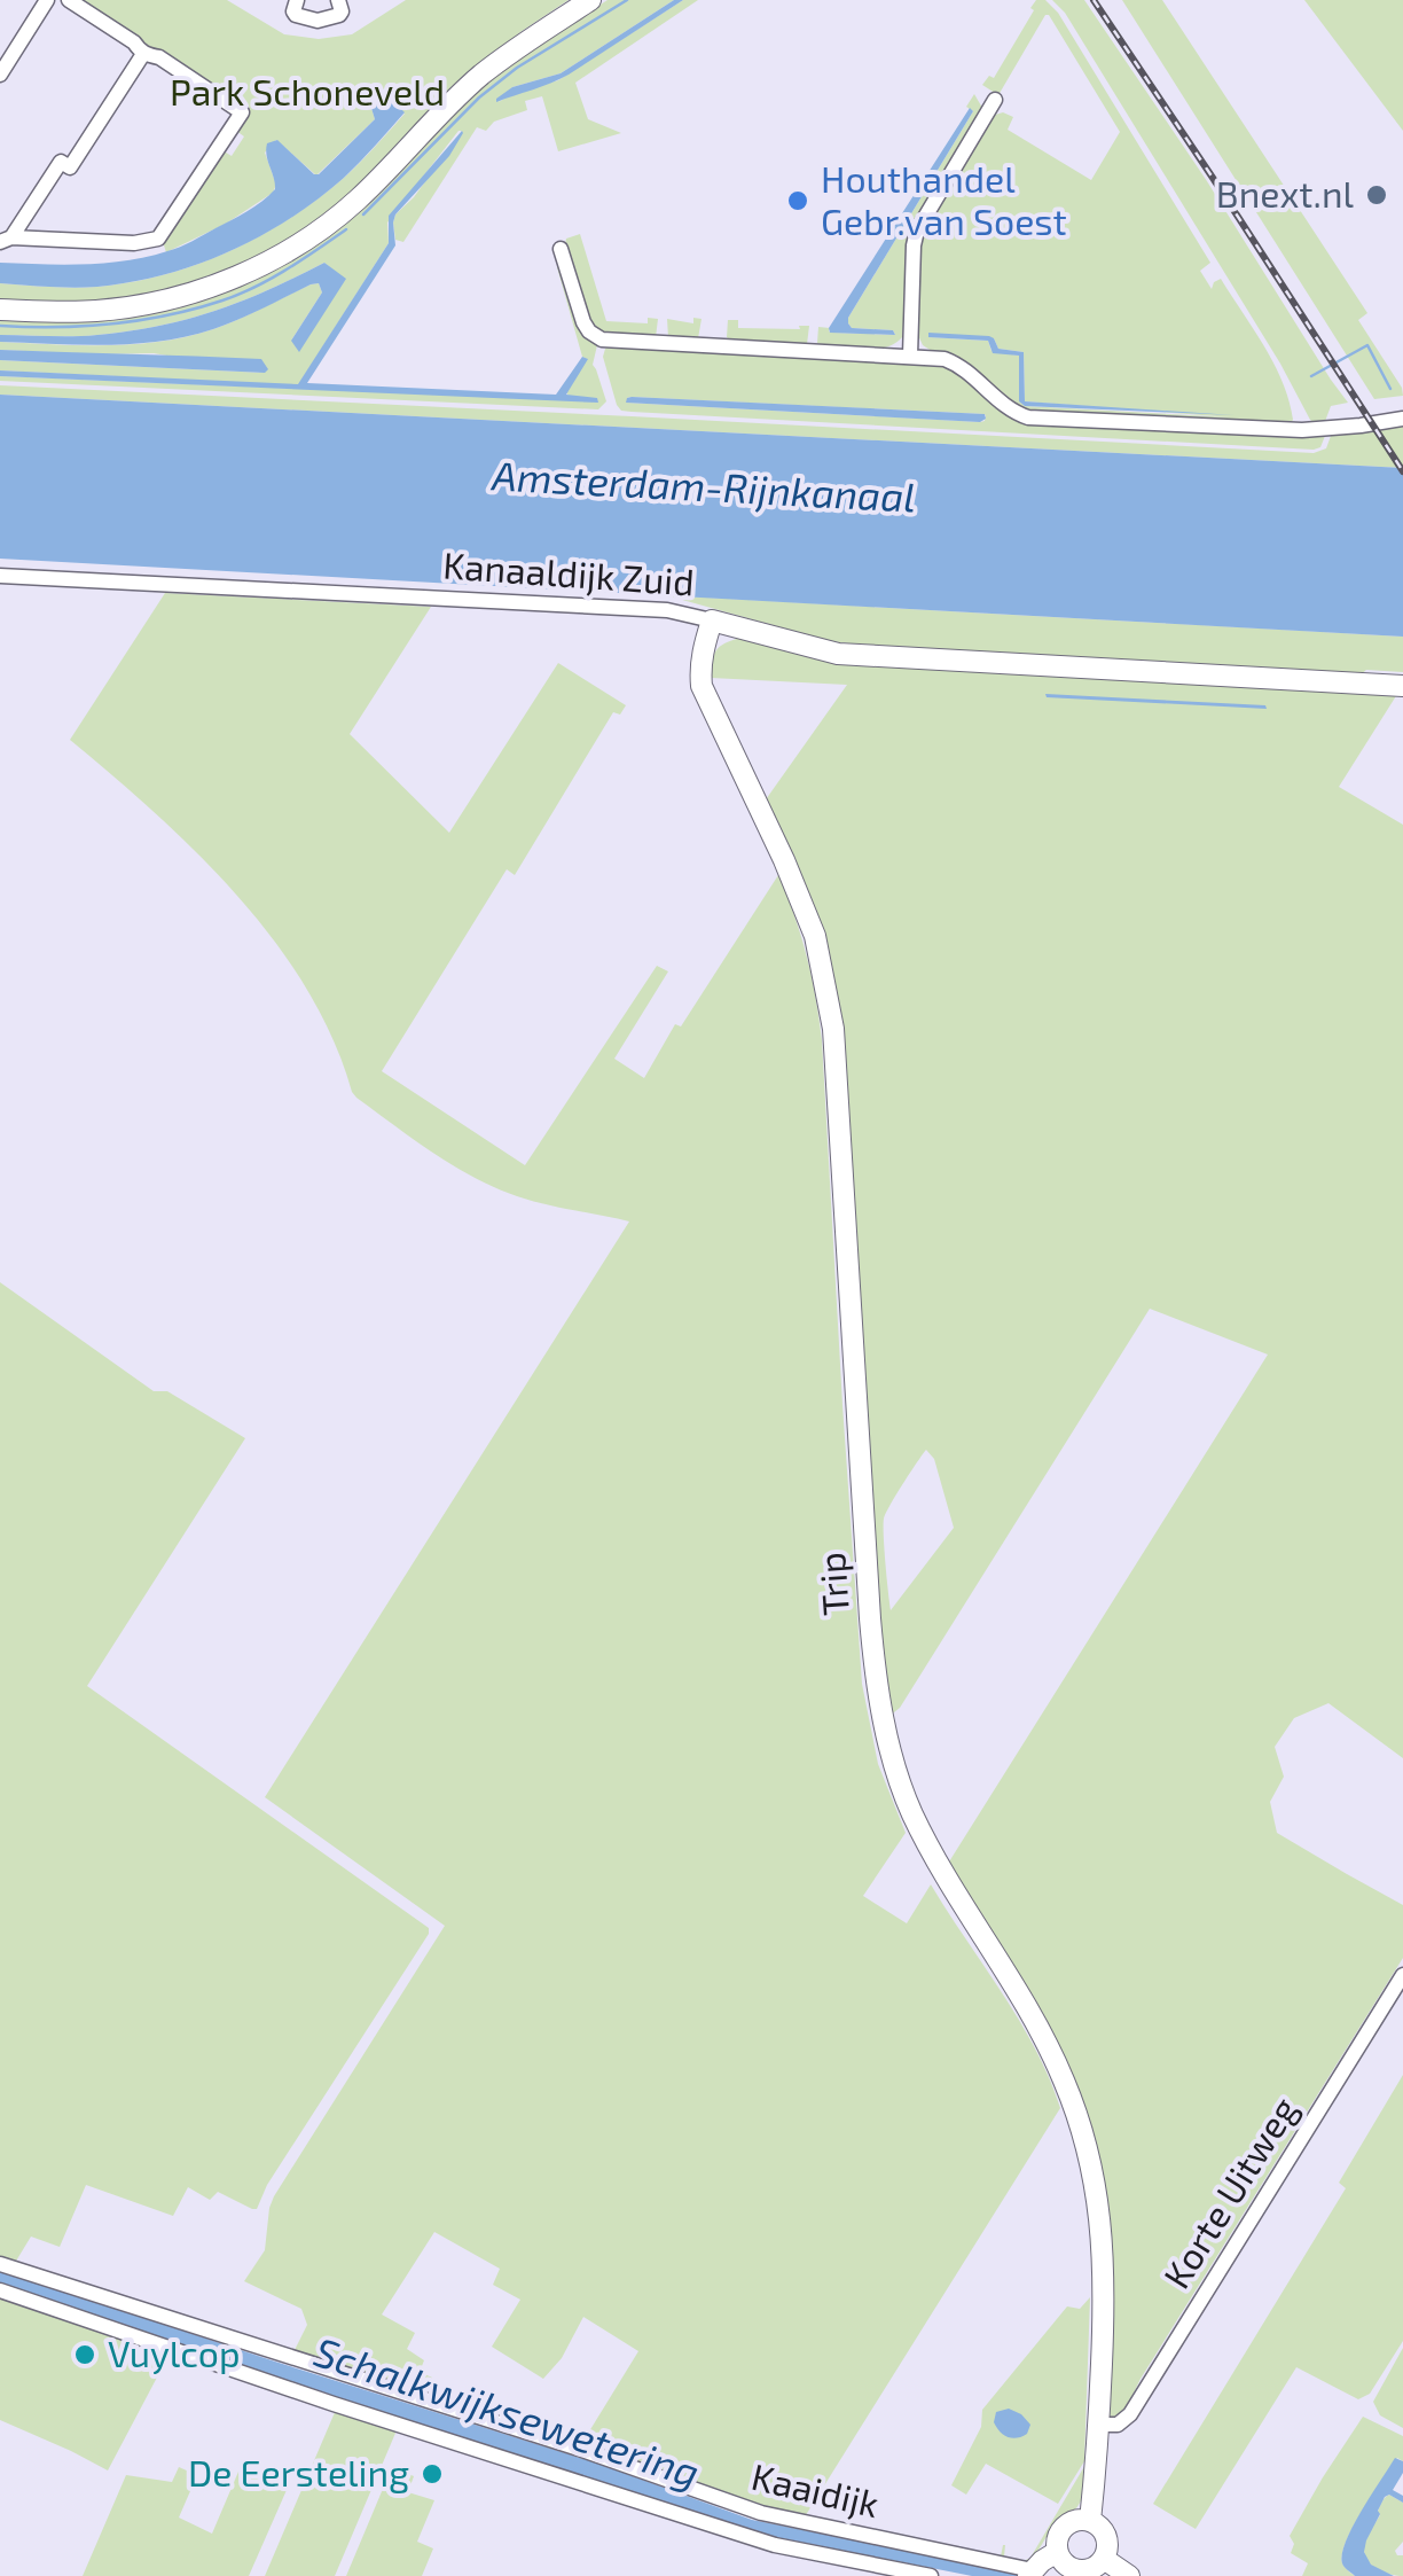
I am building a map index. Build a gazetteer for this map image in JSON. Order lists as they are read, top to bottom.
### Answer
{
  "streets": {
    "street": [
      "Kanaaldijk Zuid",
      "Trip",
      "Korte Uitweg",
      "Kaaidijk"
    ]
  },
  "crossings": [
    ["Kanaaldijk Zuid", "Trip"],
    ["Trip", "Korte Uitweg"]
  ],
  "water": ["Amsterdam-Rijnkanaal", "Schalkwijksewetering"],
  "parks": ["Park Schoneveld"],
  "places": [
    "Bnext.nl",
    "Houthandel Gebr.van Soest",
    "Vuylcop",
    "De Eersteling"
  ]
}
